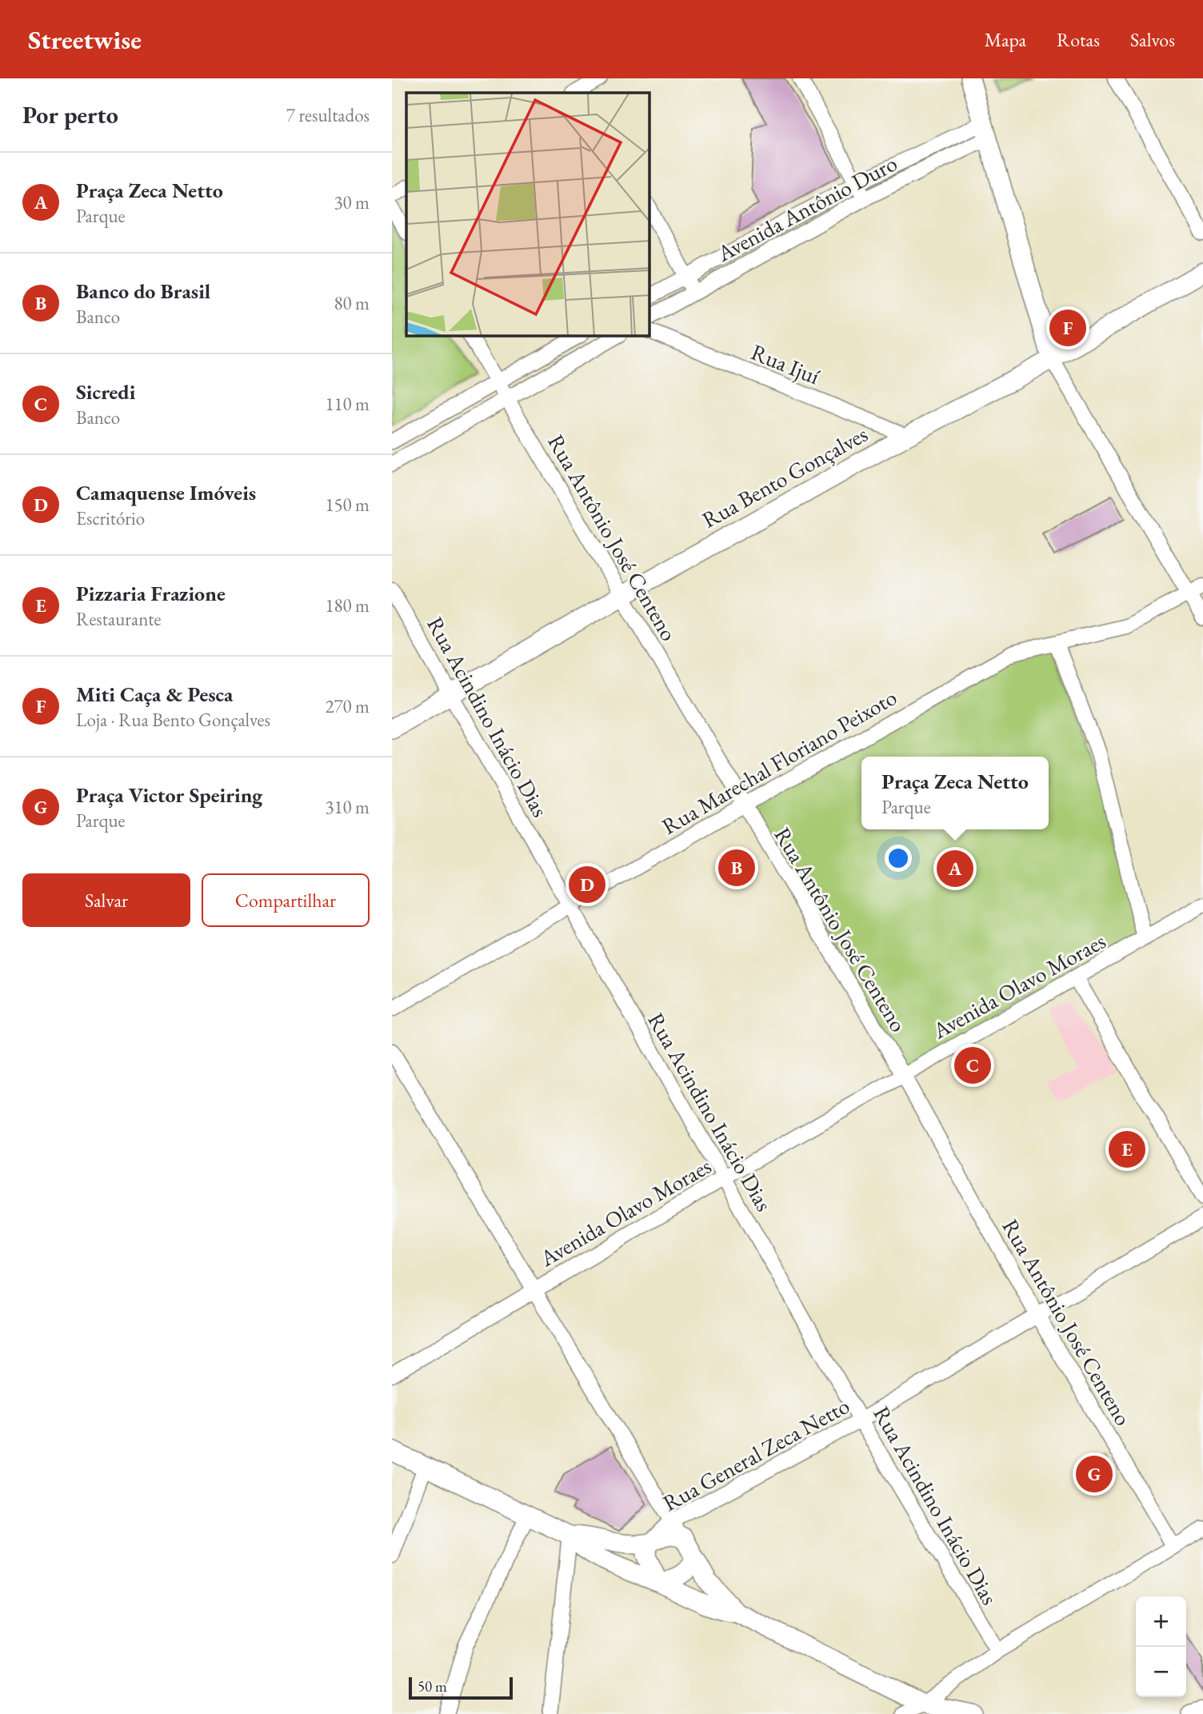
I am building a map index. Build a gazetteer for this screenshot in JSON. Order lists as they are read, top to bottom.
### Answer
{
  "streets": {
    "main road": ["Rua Bento Gonçalves"],
    "street": [
      "Avenida Antônio Duro",
      "Rua Ijuí",
      "Rua Antônio José Centeno",
      "Rua Acindino Inácio Dias",
      "Rua Marechal Floriano Peixoto",
      "Avenida Olavo Moraes",
      "Rua General Zeca Netto"
    ]
  },
  "crossings": [
    ["Rua Ijuí", "Rua Bento Gonçalves"],
    ["Rua Bento Gonçalves", "Rua Antônio José Centeno"],
    ["Rua Bento Gonçalves", "Rua Acindino Inácio Dias"],
    ["Rua Antônio José Centeno", "Rua Marechal Floriano Peixoto"],
    ["Rua Antônio José Centeno", "Avenida Olavo Moraes"],
    ["Rua Antônio José Centeno", "Rua General Zeca Netto"],
    ["Rua Acindino Inácio Dias", "Rua Marechal Floriano Peixoto"],
    ["Rua Acindino Inácio Dias", "Avenida Olavo Moraes"],
    ["Rua Acindino Inácio Dias", "Rua General Zeca Netto"]
  ],
  "scale_bar": "50 m",
  "page": {
    "header": "Streetwise",
    "nav": ["Mapa", "Rotas", "Salvos"],
    "heading": ["Por perto", "7 resultados"],
    "list": [
      {
        "mark": "A",
        "name": "Praça Zeca Netto",
        "note": "Parque",
        "value": "30 m"
      },
      {
        "mark": "B",
        "name": "Banco do Brasil",
        "note": "Banco",
        "value": "80 m"
      },
      {
        "mark": "C",
        "name": "Sicredi",
        "note": "Banco",
        "value": "110 m"
      },
      {
        "mark": "D",
        "name": "Camaquense Imóveis",
        "note": "Escritório",
        "value": "150 m"
      },
      {
        "mark": "E",
        "name": "Pizzaria Frazione",
        "note": "Restaurante",
        "value": "180 m"
      },
      {
        "mark": "F",
        "name": "Miti Caça & Pesca",
        "note": "Loja · Rua Bento Gonçalves",
        "value": "270 m"
      },
      {
        "mark": "G",
        "name": "Praça Victor Speiring",
        "note": "Parque",
        "value": "310 m"
      }
    ],
    "pins": [
      "F",
      "B",
      "A",
      "D",
      "C",
      "E",
      "G"
    ],
    "popup": ["Praça Zeca Netto", "Parque"],
    "buttons": ["Salvar", "Compartilhar"],
    "map_buttons": ["+", "−"],
    "scale": "50 m"
  }
}
